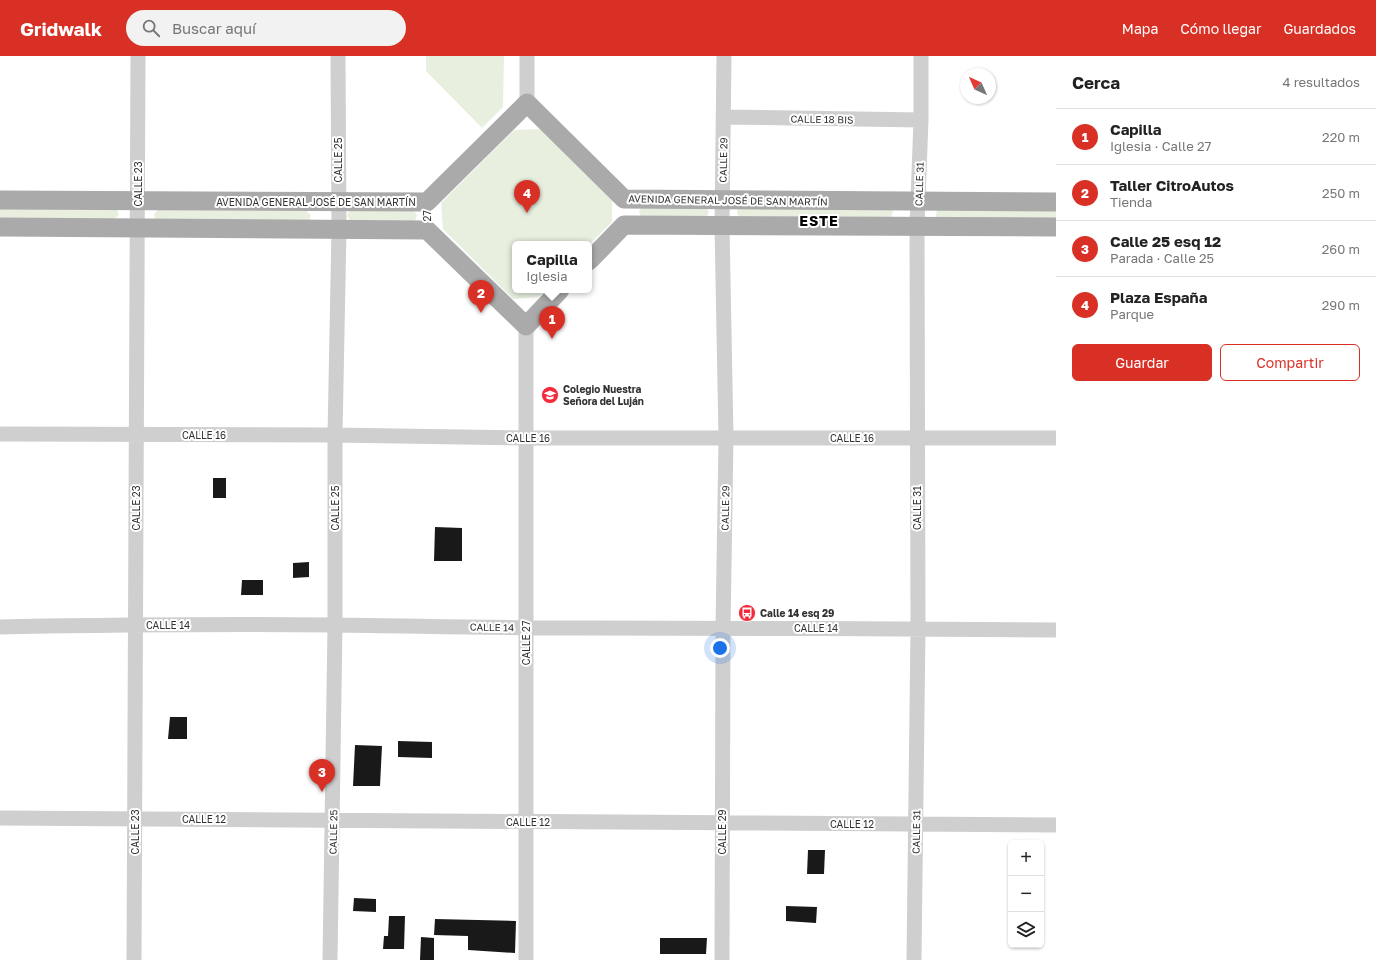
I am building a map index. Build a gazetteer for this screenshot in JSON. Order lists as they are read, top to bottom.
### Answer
{
  "streets": {
    "main road": ["AVENIDA GENERAL JOSÉ DE SAN MARTÍN", "27"],
    "street": [
      "CALLE 18 BIS",
      "CALLE 25",
      "CALLE 29",
      "CALLE 23",
      "CALLE 31",
      "CALLE 16",
      "CALLE 14",
      "CALLE 27",
      "CALLE 12"
    ]
  },
  "crossings": [
    ["CALLE 18 BIS", "CALLE 29"],
    ["CALLE 18 BIS", "CALLE 31"],
    ["CALLE 25", "AVENIDA GENERAL JOSÉ DE SAN MARTÍN"],
    ["CALLE 25", "CALLE 16"],
    ["CALLE 25", "CALLE 14"],
    ["CALLE 25", "CALLE 12"],
    ["CALLE 29", "AVENIDA GENERAL JOSÉ DE SAN MARTÍN"],
    ["CALLE 29", "CALLE 16"],
    ["CALLE 29", "CALLE 14"],
    ["CALLE 29", "CALLE 12"],
    ["CALLE 23", "AVENIDA GENERAL JOSÉ DE SAN MARTÍN"],
    ["CALLE 23", "CALLE 16"],
    ["CALLE 23", "CALLE 14"],
    ["CALLE 23", "CALLE 12"],
    ["CALLE 31", "AVENIDA GENERAL JOSÉ DE SAN MARTÍN"],
    ["CALLE 31", "CALLE 16"],
    ["CALLE 31", "CALLE 14"],
    ["CALLE 31", "CALLE 12"],
    ["AVENIDA GENERAL JOSÉ DE SAN MARTÍN", "27"],
    ["CALLE 16", "CALLE 27"],
    ["CALLE 14", "CALLE 27"],
    ["CALLE 27", "CALLE 12"]
  ],
  "districts": ["ESTE"],
  "places": {
    "school or university": ["Colegio Nuestra Señora del Luján"],
    "bus stop": ["Calle 14 esq 29"]
  },
  "north": "top left",
  "page": {
    "header": "Gridwalk",
    "search": "Buscar aquí",
    "nav": ["Mapa", "Cómo llegar", "Guardados"],
    "heading": ["Cerca", "4 resultados"],
    "list": [
      {
        "mark": "1",
        "name": "Capilla",
        "note": "Iglesia · Calle 27",
        "value": "220 m"
      },
      {
        "mark": "2",
        "name": "Taller CitroAutos",
        "note": "Tienda",
        "value": "250 m"
      },
      {
        "mark": "3",
        "name": "Calle 25 esq 12",
        "note": "Parada · Calle 25",
        "value": "260 m"
      },
      {
        "mark": "4",
        "name": "Plaza España",
        "note": "Parque",
        "value": "290 m"
      }
    ],
    "pins": [
      "4",
      "2",
      "1",
      "3"
    ],
    "popup": ["Capilla", "Iglesia"],
    "buttons": ["Guardar", "Compartir"],
    "map_buttons": ["+", "−"]
  }
}
